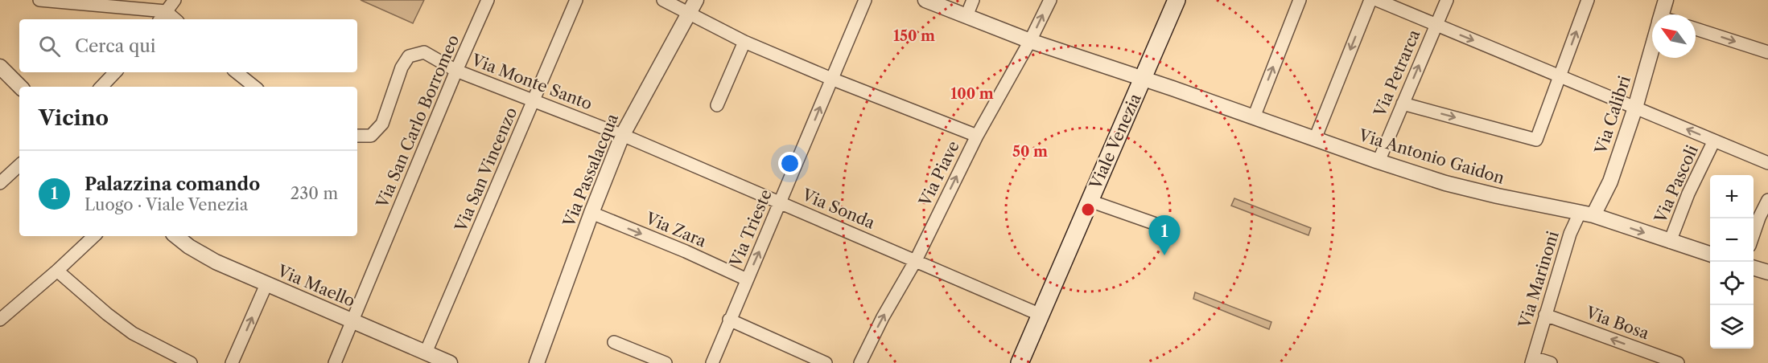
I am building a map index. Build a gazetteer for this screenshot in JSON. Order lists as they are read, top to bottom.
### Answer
{
  "streets": {
    "main road": ["Viale Venezia"],
    "street": [
      "Via Petrarca",
      "Via Monte Santo",
      "Via Calibri",
      "Via San Carlo Borromeo",
      "Via Antonio Gaidon",
      "Via San Vincenzo",
      "Via Passalacqua",
      "Via Piave",
      "Via Pascoli",
      "Via Sonda",
      "Via Trieste",
      "Via Zara",
      "Via Marinoni",
      "Via Maello",
      "Via Bosa"
    ]
  },
  "crossings": [
    ["Via Petrarca", "Via Antonio Gaidon"],
    ["Via Monte Santo", "Via San Carlo Borromeo"],
    ["Via Monte Santo", "Via San Vincenzo"],
    ["Via Monte Santo", "Via Passalacqua"],
    ["Via Monte Santo", "Via Sonda"],
    ["Via Calibri", "Via Antonio Gaidon"],
    ["Via Calibri", "Via Marinoni"],
    ["Via San Carlo Borromeo", "Via Maello"],
    ["Viale Venezia", "Via Antonio Gaidon"],
    ["Viale Venezia", "Via Sonda"],
    ["Via Antonio Gaidon", "Via Piave"],
    ["Via Antonio Gaidon", "Via Pascoli"],
    ["Via Antonio Gaidon", "Via Marinoni"],
    ["Via San Vincenzo", "Via Maello"],
    ["Via Passalacqua", "Via Sonda"],
    ["Via Passalacqua", "Via Zara"],
    ["Via Piave", "Via Sonda"],
    ["Via Sonda", "Via Trieste"],
    ["Via Trieste", "Via Zara"],
    ["Via Marinoni", "Via Bosa"]
  ],
  "one_way": ["Via Piave", "Via Zara", "Via Bosa"],
  "north": "top left",
  "page": {
    "search": "Cerca qui",
    "heading": "Vicino",
    "list": [
      {
        "mark": "1",
        "name": "Palazzina comando",
        "note": "Luogo · Viale Venezia",
        "value": "230 m"
      }
    ],
    "map_buttons": ["+", "−"],
    "pins": "1"
  },
  "rings": ["150 m", "100 m", "50 m"]
}
